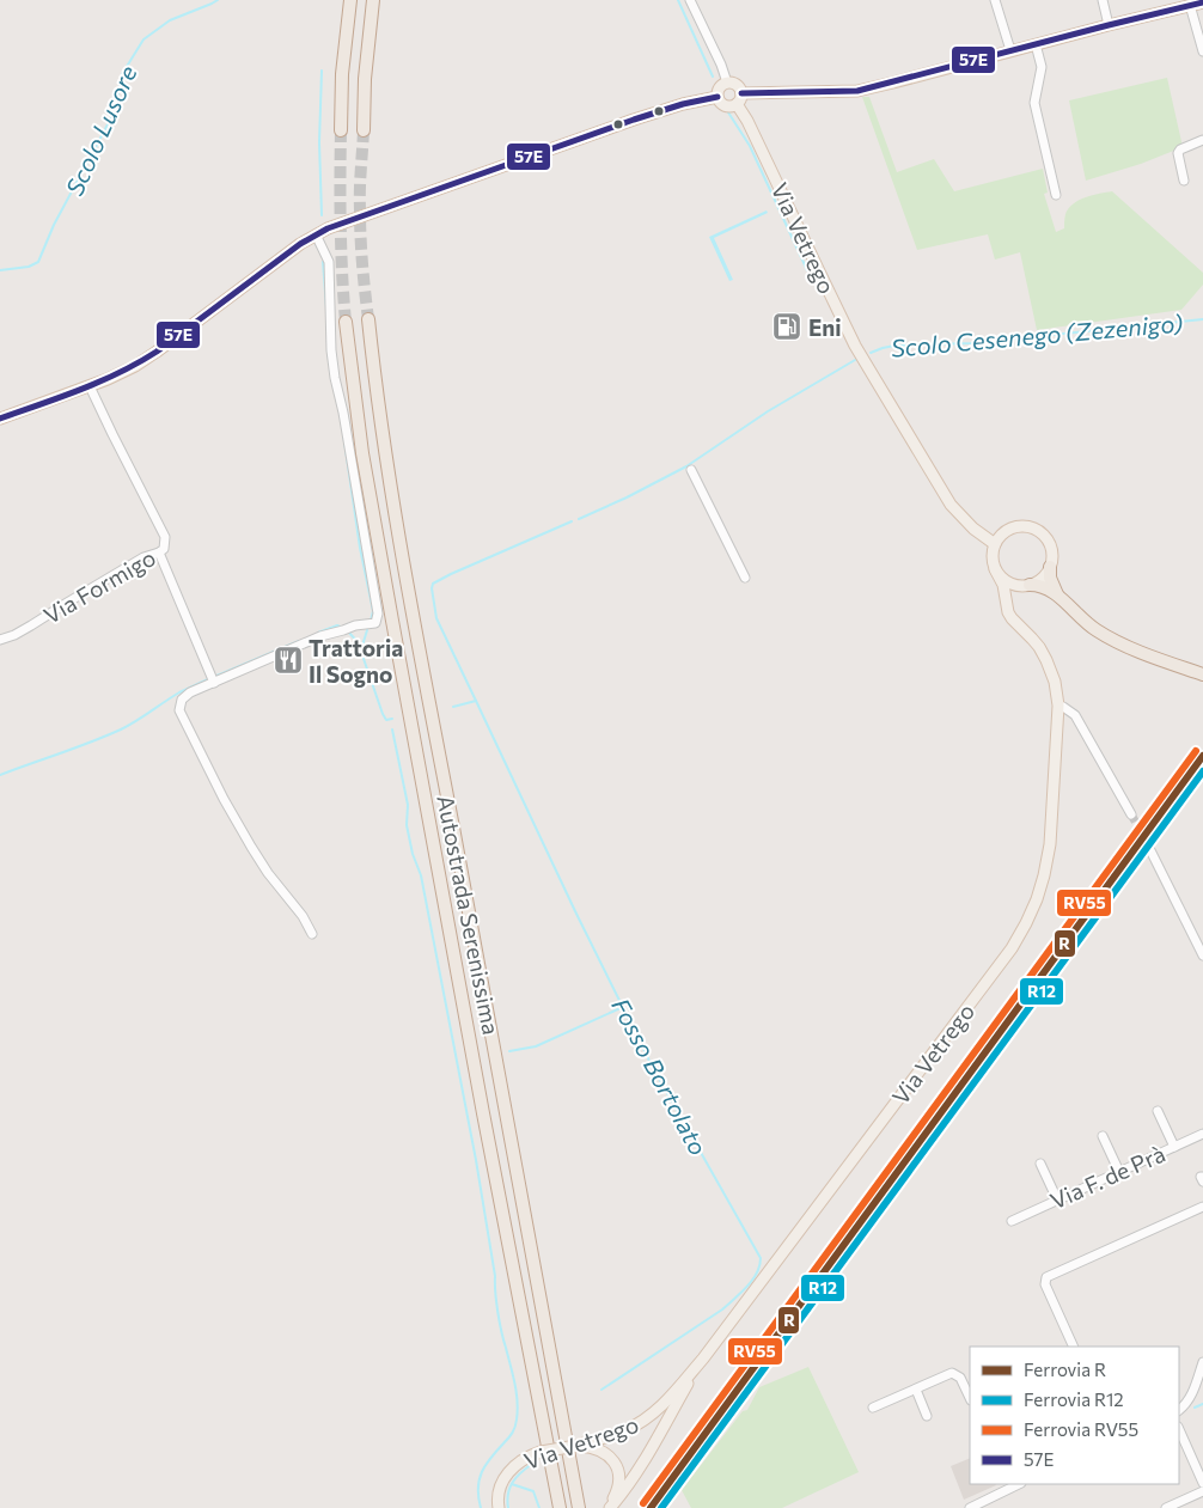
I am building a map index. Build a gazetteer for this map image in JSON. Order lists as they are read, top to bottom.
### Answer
{
  "streets": {
    "highway": ["Autostrada Serenissima"],
    "main road": ["Via Vetrego"],
    "street": ["Via Formigo", "Via F. de Prà"]
  },
  "water": ["Scolo Lusore", "Scolo Cesenego (Zezenigo)", "Fosso Bortolato"],
  "places": {
    "fuel station": ["Eni"],
    "restaurant": ["Trattoria Il Sogno"]
  },
  "lines": [
    "transit line 57E",
    "rail line RV55",
    "rail line R",
    "rail line R12"
  ],
  "legend": [
    "Ferrovia R",
    "Ferrovia R12",
    "Ferrovia RV55",
    "57E"
  ]
}
